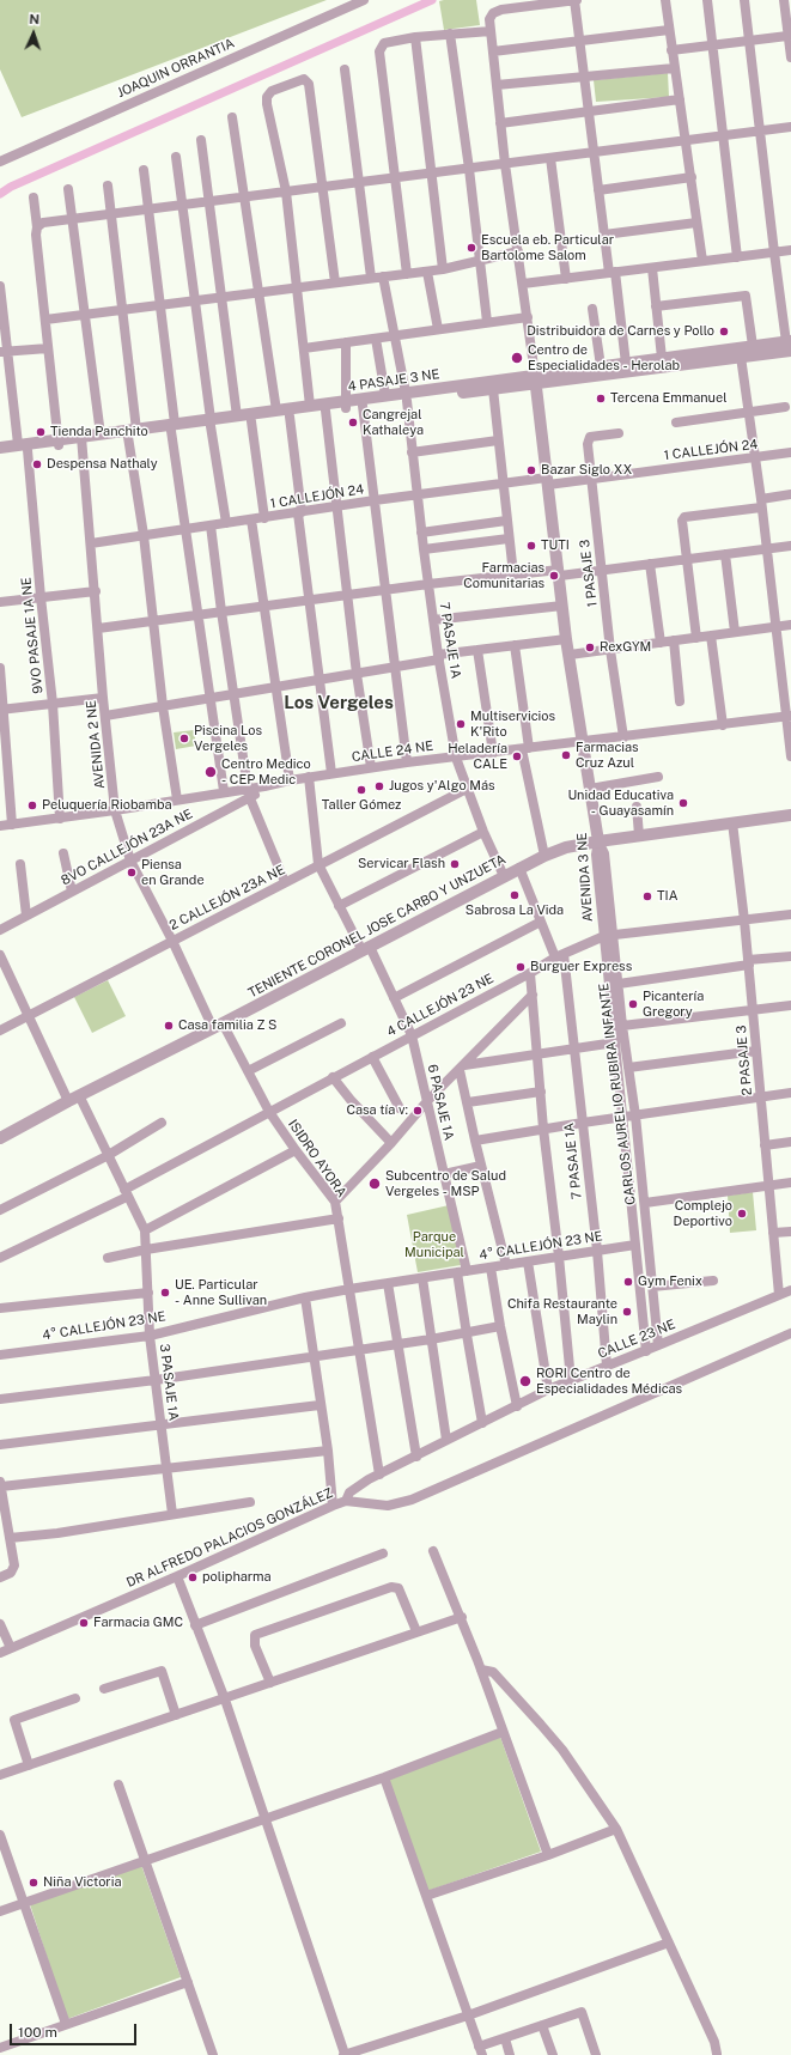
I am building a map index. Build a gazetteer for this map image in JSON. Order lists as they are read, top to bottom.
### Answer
{
  "streets": {
    "street": [
      "JOAQUIN ORRANTIA",
      "4 PASAJE 3 NE",
      "1 CALLEJÓN 24",
      "1 PASAJE 3",
      "9VO PASAJE 1A NE",
      "7 PASAJE 1A",
      "AVENIDA 2 NE",
      "CALLE 24 NE",
      "8VO CALLEJÓN 23A NE",
      "AVENIDA 3 NE",
      "2 CALLEJÓN 23A NE",
      "TENIENTE CORONEL JOSE CARBO Y UNZUETA",
      "4 CALLEJÓN 23 NE",
      "2 PASAJE 3",
      "CARLOS AURELIO RUBIRA INFANTE",
      "6 PASAJE 1A",
      "ISIDRO AYORA",
      "4° CALLEJÓN 23 NE",
      "CALLE 23 NE",
      "3 PASAJE 1A",
      "DR ALFREDO PALACIOS GONZÁLEZ"
    ]
  },
  "crossings": [
    ["4 PASAJE 3 NE", "9VO PASAJE 1A NE"],
    ["4 PASAJE 3 NE", "7 PASAJE 1A"],
    ["4 PASAJE 3 NE", "AVENIDA 2 NE"],
    ["1 CALLEJÓN 24", "1 PASAJE 3"],
    ["1 CALLEJÓN 24", "7 PASAJE 1A"],
    ["1 CALLEJÓN 24", "AVENIDA 2 NE"],
    ["1 PASAJE 3", "CALLE 24 NE"],
    ["9VO PASAJE 1A NE", "CALLE 24 NE"],
    ["7 PASAJE 1A", "CALLE 24 NE"],
    ["7 PASAJE 1A", "2 CALLEJÓN 23A NE"],
    ["7 PASAJE 1A", "TENIENTE CORONEL JOSE CARBO Y UNZUETA"],
    ["7 PASAJE 1A", "4 CALLEJÓN 23 NE"],
    ["7 PASAJE 1A", "4° CALLEJÓN 23 NE"],
    ["7 PASAJE 1A", "CALLE 23 NE"],
    ["AVENIDA 2 NE", "CALLE 24 NE"],
    ["AVENIDA 2 NE", "8VO CALLEJÓN 23A NE"],
    ["AVENIDA 2 NE", "2 CALLEJÓN 23A NE"],
    ["AVENIDA 2 NE", "TENIENTE CORONEL JOSE CARBO Y UNZUETA"],
    ["AVENIDA 2 NE", "ISIDRO AYORA"],
    ["CALLE 24 NE", "8VO CALLEJÓN 23A NE"],
    ["CALLE 24 NE", "6 PASAJE 1A"],
    ["AVENIDA 3 NE", "TENIENTE CORONEL JOSE CARBO Y UNZUETA"],
    ["AVENIDA 3 NE", "4 CALLEJÓN 23 NE"],
    ["AVENIDA 3 NE", "CARLOS AURELIO RUBIRA INFANTE"],
    ["2 CALLEJÓN 23A NE", "6 PASAJE 1A"],
    ["2 CALLEJÓN 23A NE", "3 PASAJE 1A"],
    ["TENIENTE CORONEL JOSE CARBO Y UNZUETA", "2 PASAJE 3"],
    ["TENIENTE CORONEL JOSE CARBO Y UNZUETA", "6 PASAJE 1A"],
    ["TENIENTE CORONEL JOSE CARBO Y UNZUETA", "ISIDRO AYORA"],
    ["TENIENTE CORONEL JOSE CARBO Y UNZUETA", "3 PASAJE 1A"],
    ["4 CALLEJÓN 23 NE", "2 PASAJE 3"],
    ["4 CALLEJÓN 23 NE", "CARLOS AURELIO RUBIRA INFANTE"],
    ["4 CALLEJÓN 23 NE", "6 PASAJE 1A"],
    ["4 CALLEJÓN 23 NE", "ISIDRO AYORA"],
    ["4 CALLEJÓN 23 NE", "3 PASAJE 1A"],
    ["2 PASAJE 3", "CALLE 23 NE"],
    ["CARLOS AURELIO RUBIRA INFANTE", "4° CALLEJÓN 23 NE"],
    ["CARLOS AURELIO RUBIRA INFANTE", "CALLE 23 NE"],
    ["6 PASAJE 1A", "4° CALLEJÓN 23 NE"],
    ["6 PASAJE 1A", "CALLE 23 NE"],
    ["ISIDRO AYORA", "4° CALLEJÓN 23 NE"],
    ["ISIDRO AYORA", "CALLE 23 NE"],
    ["4° CALLEJÓN 23 NE", "3 PASAJE 1A"],
    ["CALLE 23 NE", "DR ALFREDO PALACIOS GONZÁLEZ"]
  ],
  "districts": ["Los Vergeles"],
  "parks": ["Parque Municipal"],
  "places": [
    "Escuela eb. Particular Bartolome Salom",
    "Distribuidora de Carnes y Pollo",
    "Centro de Especialidades - Herolab",
    "Tercena Emmanuel",
    "Cangrejal Kathaleya",
    "Tienda Panchito",
    "Despensa Nathaly",
    "Bazar Siglo XX",
    "TUTI",
    "Farmacias Comunitarias",
    "RexGYM",
    "Multiservicios K'Rito",
    "Piscina Los Vergeles",
    "Farmacias Cruz Azul",
    "Heladería CALE",
    "Centro Medico - CEP Medic",
    "Jugos y'Algo Más",
    "Taller Gómez",
    "Unidad Educativa - Guayasamín",
    "Peluquería Riobamba",
    "Servicar Flash",
    "Piensa en Grande",
    "Sabrosa La Vida",
    "TIA",
    "Burguer Express",
    "Picantería Gregory",
    "Casa familia Z S",
    "Casa tía v:",
    "Subcentro de Salud Vergeles - MSP",
    "Complejo Deportivo",
    "Gym Fenix",
    "UE. Particular - Anne Sullivan",
    "Chifa Restaurante Maylin",
    "RORI Centro de Especialidades Médicas",
    "polipharma",
    "Farmacia GMC",
    "Niña Victoria"
  ],
  "scale_bar": "100 m",
  "north": "top"
}
